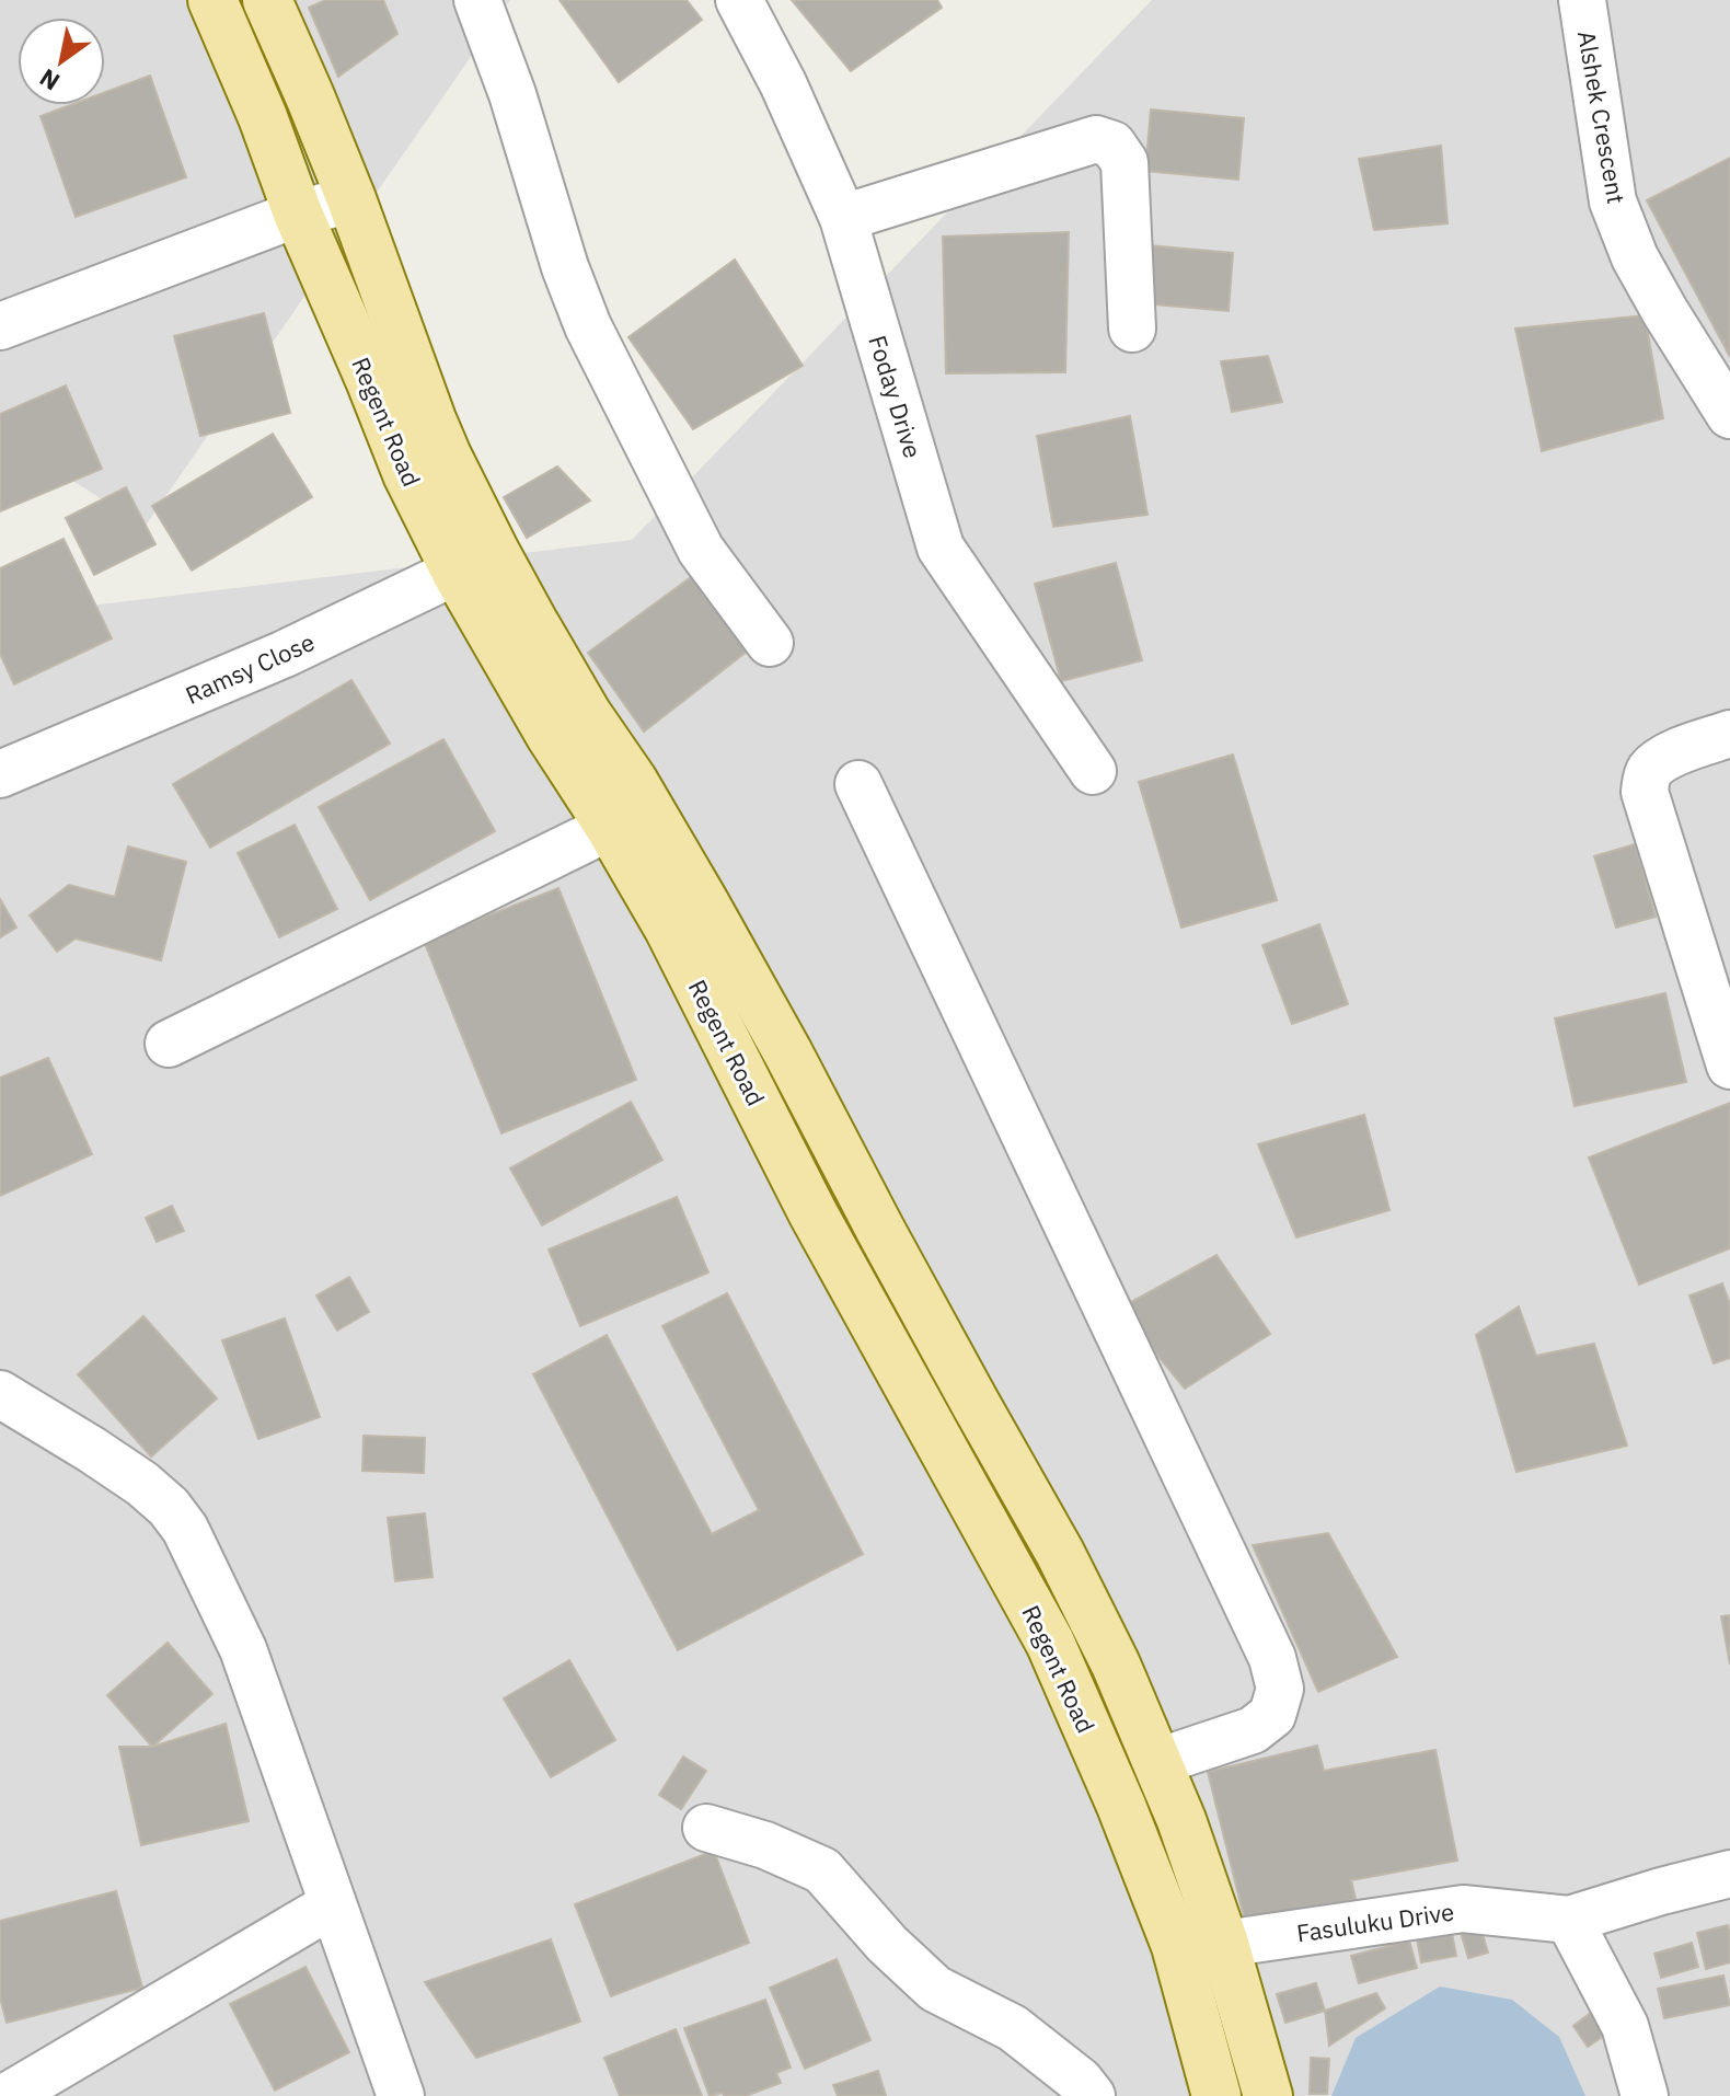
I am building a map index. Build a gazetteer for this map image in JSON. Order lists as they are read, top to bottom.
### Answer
{
  "streets": {
    "main road": ["Regent Road"],
    "street": [
      "Alshek Crescent",
      "Foday Drive",
      "Ramsy Close",
      "Fasuluku Drive"
    ]
  },
  "crossings": [
    ["Regent Road", "Ramsy Close"],
    ["Regent Road", "Fasuluku Drive"]
  ],
  "north": "bottom left"
}
